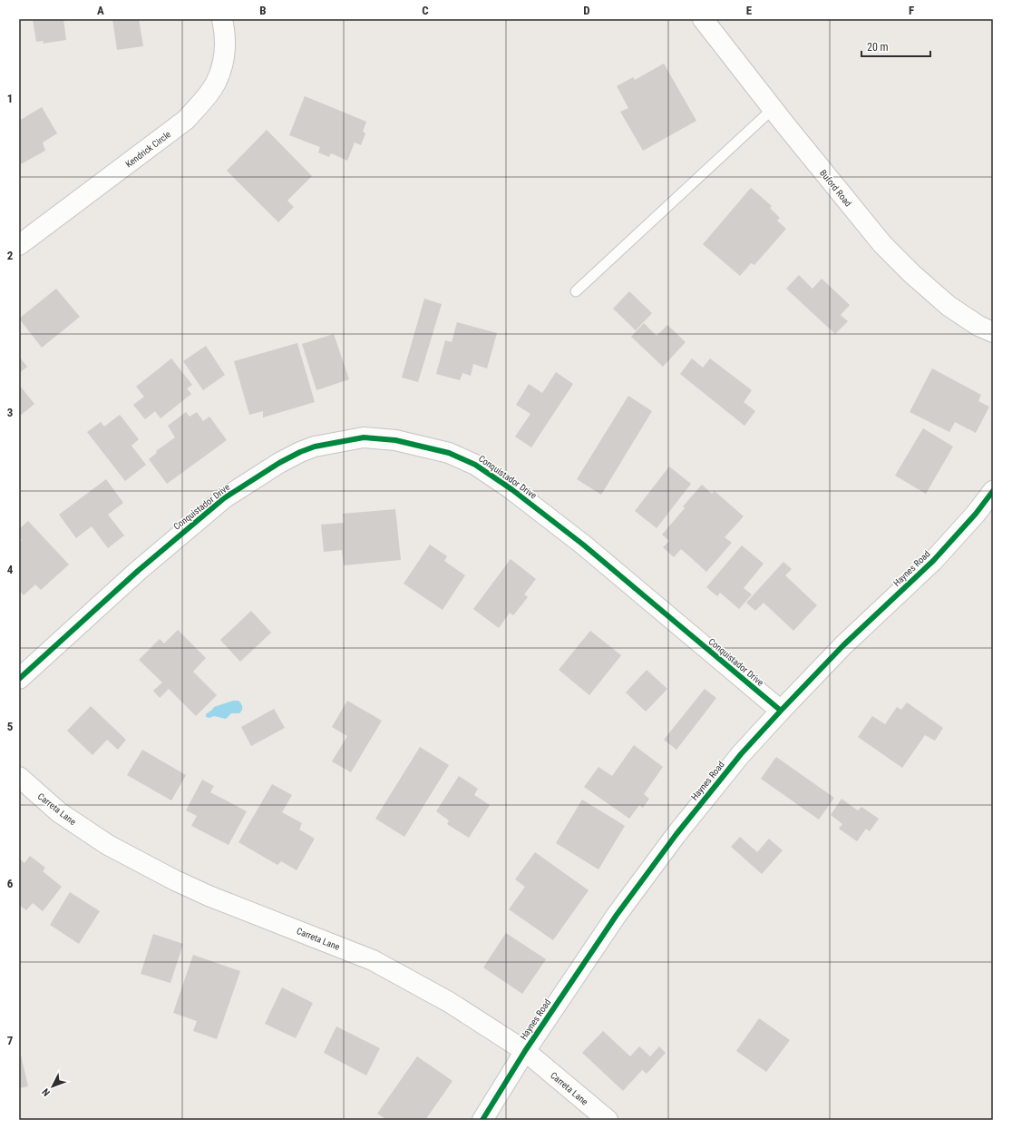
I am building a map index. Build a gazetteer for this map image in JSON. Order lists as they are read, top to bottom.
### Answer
{
  "streets": {
    "street": [
      "Kendrick Circle",
      "Buford Road",
      "Conquistador Drive",
      "Haynes Road",
      "Carreta Lane"
    ]
  },
  "crossings": [
    ["Conquistador Drive", "Haynes Road"],
    ["Haynes Road", "Carreta Lane"]
  ],
  "scale_bar": "20 m",
  "north": "bottom left",
  "grid": {
    "columns": [
      "A",
      "B",
      "C",
      "D",
      "E",
      "F"
    ],
    "rows": [
      "1",
      "2",
      "3",
      "4",
      "5",
      "6",
      "7"
    ]
  }
}
